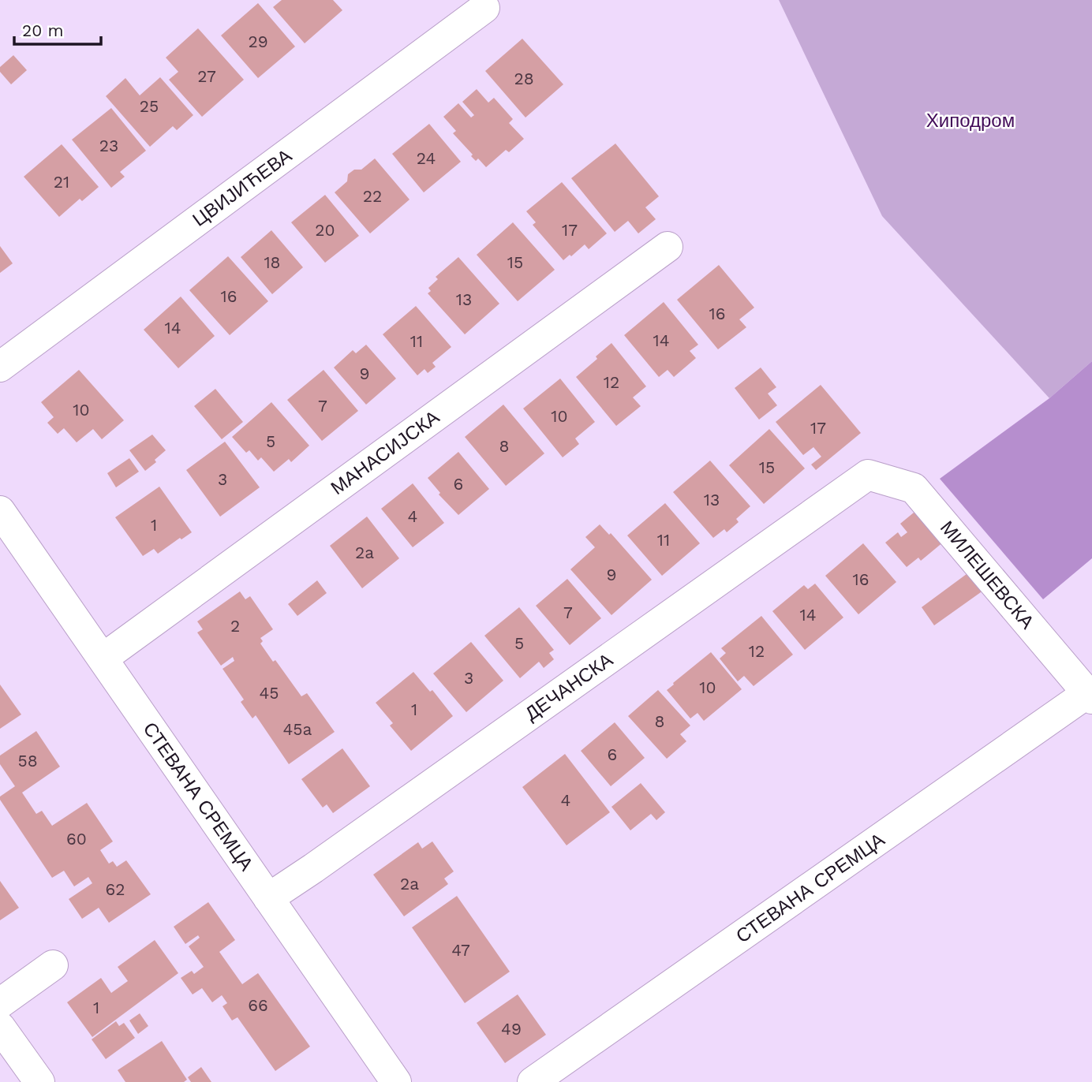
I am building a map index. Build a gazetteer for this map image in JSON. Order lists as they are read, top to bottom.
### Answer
{
  "streets": {
    "street": [
      "ЦВИЈИЋЕВА",
      "МАНАСИЈСКА",
      "МИЛЕШЕВСКА",
      "ДЕЧАНСКА",
      "СТЕВАНА СРЕМЦА"
    ]
  },
  "crossings": [
    ["МАНАСИЈСКА", "СТЕВАНА СРЕМЦА"],
    ["МИЛЕШЕВСКА", "ДЕЧАНСКА"],
    ["МИЛЕШЕВСКА", "СТЕВАНА СРЕМЦА"],
    ["ДЕЧАНСКА", "СТЕВАНА СРЕМЦА"]
  ],
  "parks": ["Хиподром"],
  "house_numbers": [
    "29",
    "27",
    "28",
    "25",
    "23",
    "24",
    "21",
    "22",
    "20",
    "17",
    "18",
    "15",
    "16",
    "13",
    "16",
    "14",
    "14",
    "11",
    "9",
    "12",
    "7",
    "10",
    "10",
    "17",
    "5",
    "8",
    "15",
    "3",
    "6",
    "13",
    "4",
    "1",
    "11",
    "2a",
    "9",
    "16",
    "7",
    "14",
    "2",
    "5",
    "12",
    "3",
    "10",
    "45",
    "1",
    "8",
    "45a",
    "6",
    "58",
    "4",
    "60",
    "2a",
    "62",
    "47",
    "66",
    "1",
    "49"
  ],
  "scale_bar": "20 m"
}
